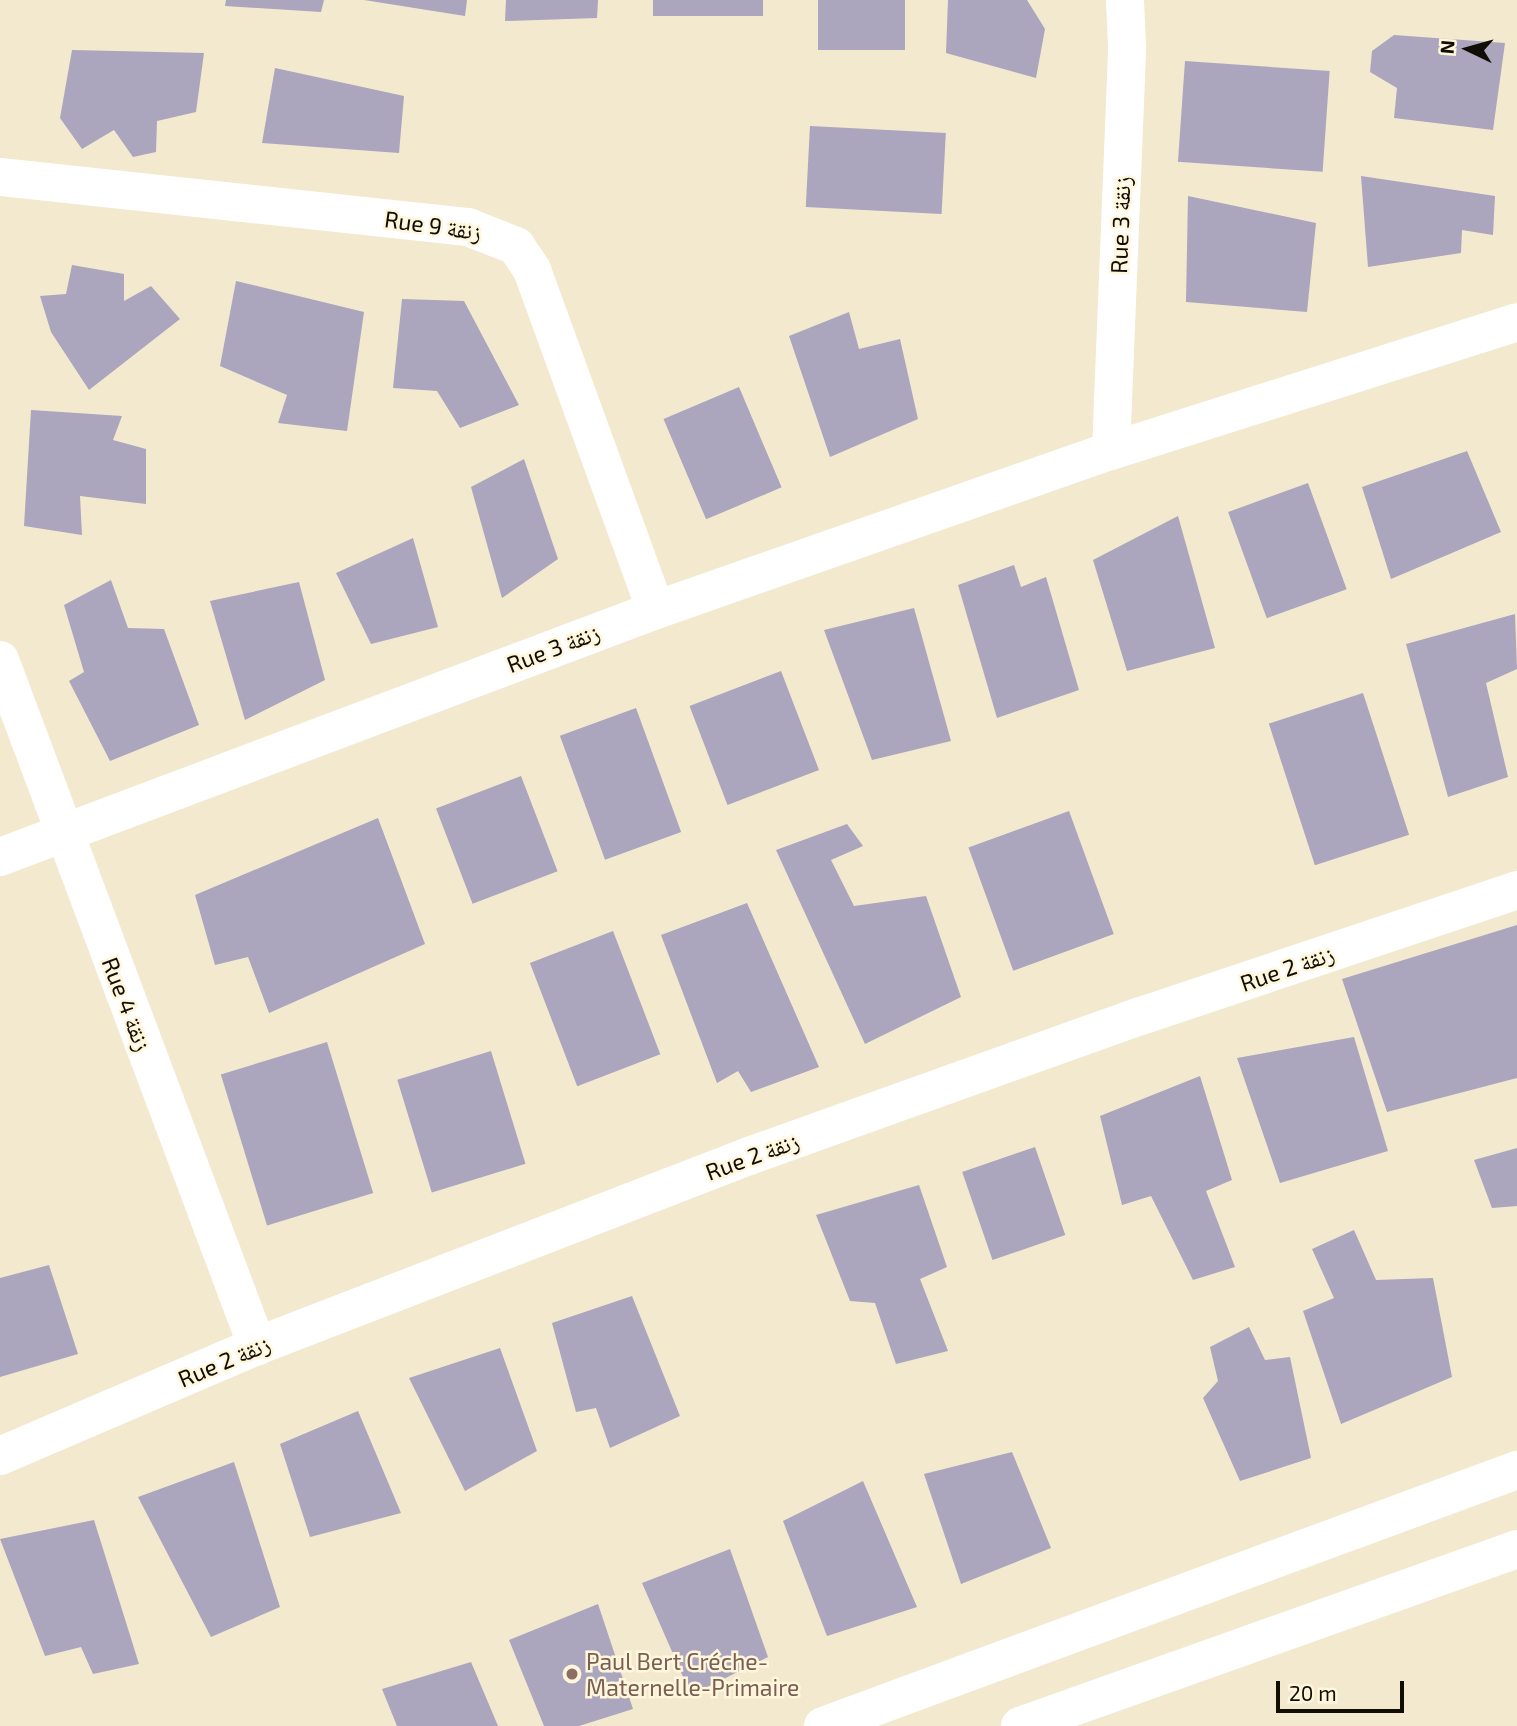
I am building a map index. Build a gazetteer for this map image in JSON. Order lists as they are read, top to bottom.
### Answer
{
  "streets": {
    "street": [
      "Rue 9 زنقة",
      "Rue 3 زنقة",
      "Rue 2 زنقة",
      "Rue 4 زنقة"
    ]
  },
  "crossings": [
    ["Rue 9 زنقة", "Rue 3 زنقة"],
    ["Rue 3 زنقة", "Rue 4 زنقة"],
    ["Rue 2 زنقة", "Rue 4 زنقة"]
  ],
  "places": ["Paul Bert Créche- Maternelle-Primaire"],
  "scale_bar": "20 m",
  "north": "left"
}
